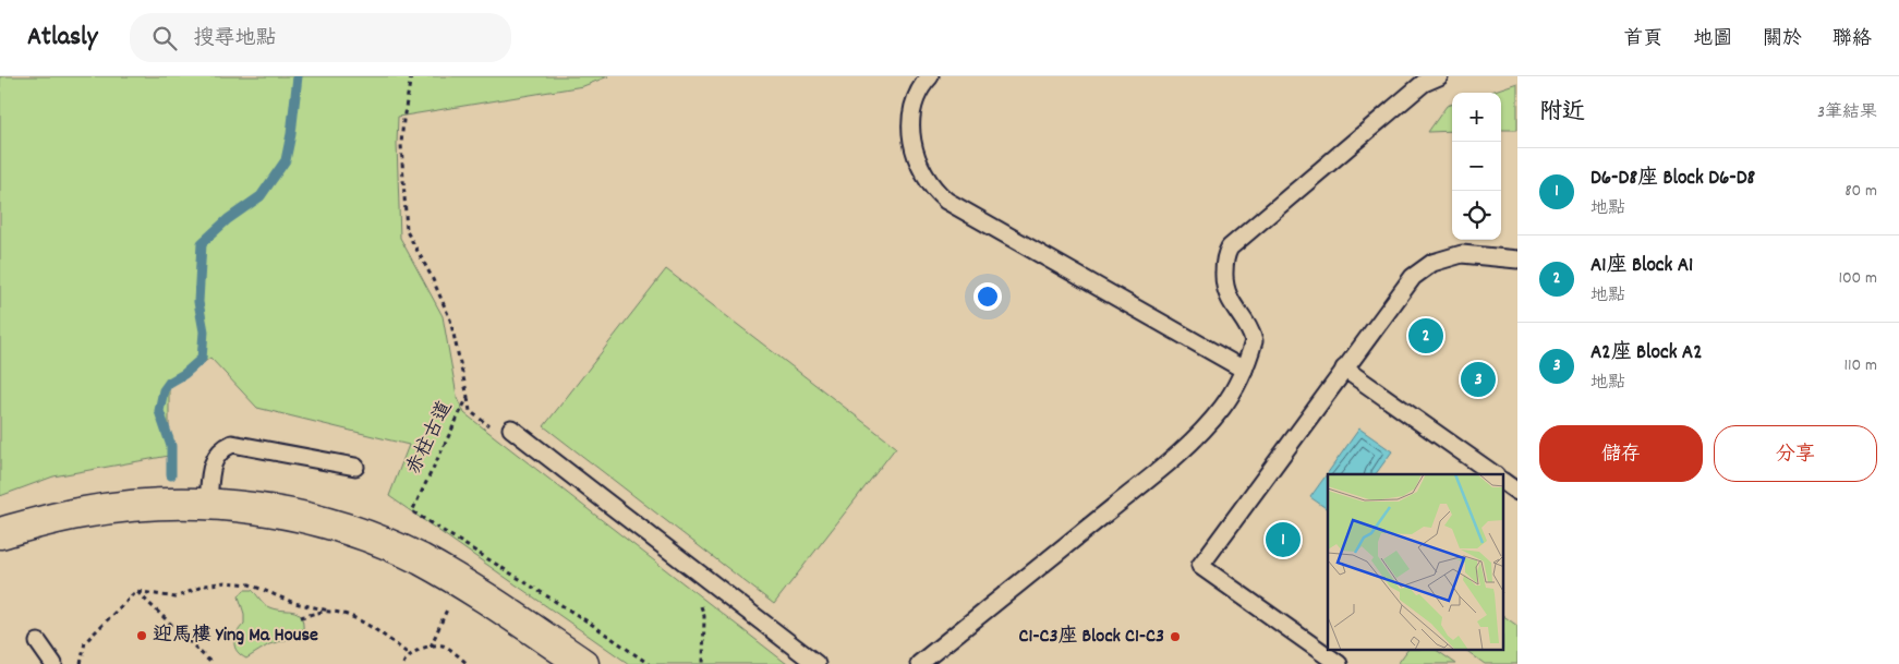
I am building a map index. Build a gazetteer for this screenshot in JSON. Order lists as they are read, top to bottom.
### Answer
{
  "streets": {
    "path": ["赤柱古道"]
  },
  "places": ["迎馬樓 Ying Ma House", "C1-C3座 Block C1-C3"],
  "page": {
    "header": "Atlasly",
    "search": "搜尋地點",
    "nav": [
      "首頁",
      "地圖",
      "關於",
      "聯絡"
    ],
    "heading": ["附近", "3筆結果"],
    "map_buttons": ["+", "−"],
    "list": [
      {
        "mark": "1",
        "name": "D6-D8座 Block D6-D8",
        "note": "地點",
        "value": "80 m"
      },
      {
        "mark": "2",
        "name": "A1座 Block A1",
        "note": "地點",
        "value": "100 m"
      },
      {
        "mark": "3",
        "name": "A2座 Block A2",
        "note": "地點",
        "value": "110 m"
      }
    ],
    "pins": ["2", "3", "1"],
    "buttons": ["儲存", "分享"]
  }
}
